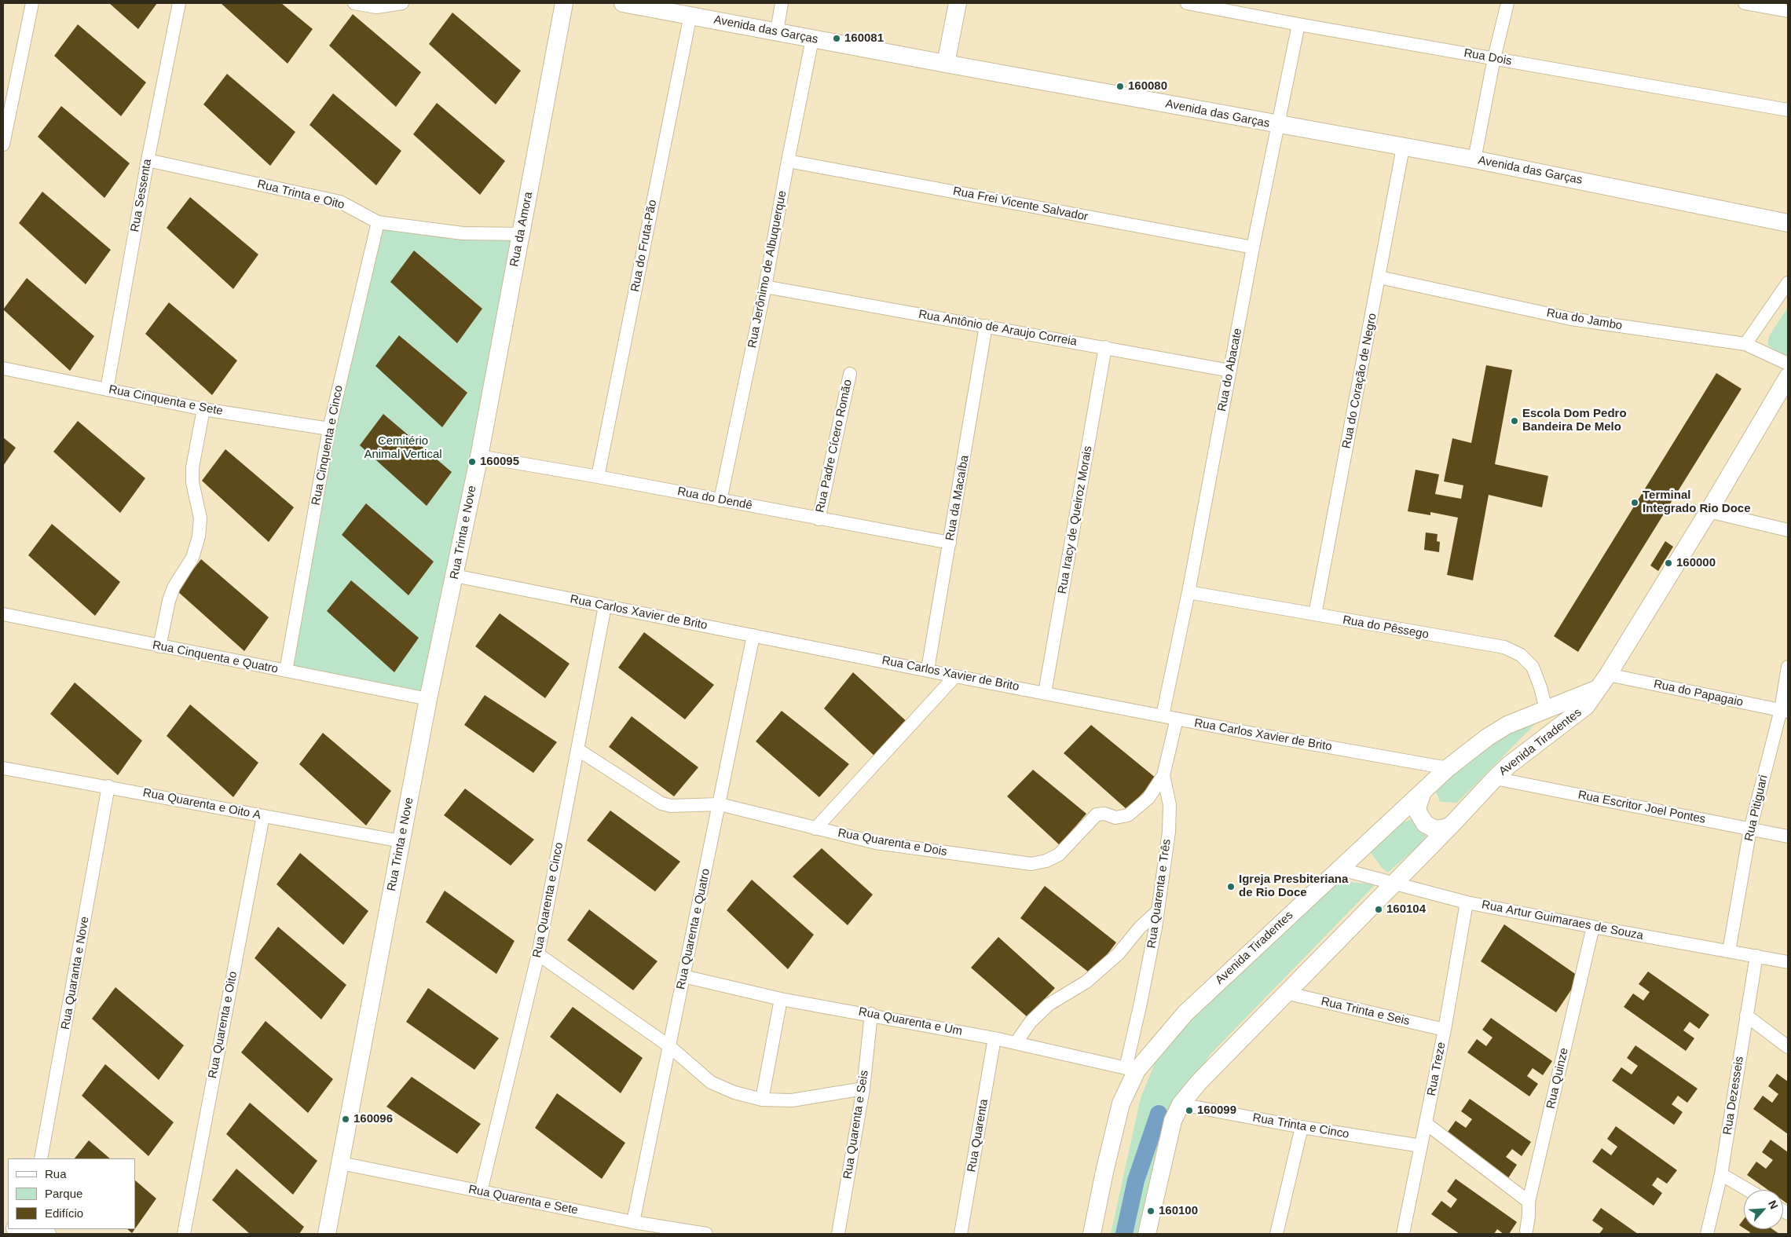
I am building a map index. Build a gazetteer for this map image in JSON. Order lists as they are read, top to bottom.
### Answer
{
  "streets": {
    "street": [
      "Avenida das Garças",
      "Rua Dois",
      "Rua Trinta e Oito",
      "Rua Sessenta",
      "Rua Frei Vicente Salvador",
      "Rua da Amora",
      "Rua do Fruta-Pão",
      "Rua Jerônimo de Albuquerque",
      "Rua do Jambo",
      "Rua Antônio de Araujo Correia",
      "Rua do Abacate",
      "Rua do Coração de Negro",
      "Rua Cinquenta e Sete",
      "Rua Cinquenta e Cinco",
      "Rua Padre Cícero Romão",
      "Rua da Macaíba",
      "Rua do Dendê",
      "Rua Iracy de Queiroz Morais",
      "Rua Trinta e Nove",
      "Rua Carlos Xavier de Brito",
      "Rua do Pêssego",
      "Rua Cinquenta e Quatro",
      "Rua do Papagaio",
      "Avenida Tiradentes",
      "Rua Quarenta e Oito A",
      "Rua Escritor Joel Pontes",
      "Rua Pitiguari",
      "Rua Quarenta e Dois",
      "Rua Quarenta e Três",
      "Rua Quarenta e Cinco",
      "Rua Artur Guimaraes de Souza",
      "Rua Quarenta e Quatro",
      "Rua Quaranta e Nove",
      "Rua Trinta e Seis",
      "Rua Quarenta e Um",
      "Rua Quarenta e Oito",
      "Rua Treze",
      "Rua Quinze",
      "Rua Dezesseis",
      "Rua Quarenta e Seis",
      "Rua Trinta e Cinco",
      "Rua Quarenta",
      "Rua Quarenta e Sete"
    ]
  },
  "crossings": [
    ["Avenida das Garças", "Rua do Fruta-Pão"],
    ["Avenida das Garças", "Rua Jerônimo de Albuquerque"],
    ["Avenida das Garças", "Rua do Abacate"],
    ["Avenida das Garças", "Rua do Coração de Negro"],
    ["Rua Dois", "Rua do Abacate"],
    ["Rua Trinta e Oito", "Rua Sessenta"],
    ["Rua Trinta e Oito", "Rua da Amora"],
    ["Rua Trinta e Oito", "Rua Cinquenta e Cinco"],
    ["Rua Sessenta", "Rua Cinquenta e Sete"],
    ["Rua Frei Vicente Salvador", "Rua Jerônimo de Albuquerque"],
    ["Rua Frei Vicente Salvador", "Rua do Abacate"],
    ["Rua da Amora", "Rua do Dendê"],
    ["Rua da Amora", "Rua Trinta e Nove"],
    ["Rua do Fruta-Pão", "Rua do Dendê"],
    ["Rua Jerônimo de Albuquerque", "Rua Antônio de Araujo Correia"],
    ["Rua Jerônimo de Albuquerque", "Rua do Dendê"],
    ["Rua do Jambo", "Rua do Coração de Negro"],
    ["Rua Antônio de Araujo Correia", "Rua do Abacate"],
    ["Rua Antônio de Araujo Correia", "Rua da Macaíba"],
    ["Rua Antônio de Araujo Correia", "Rua Iracy de Queiroz Morais"],
    ["Rua do Abacate", "Rua Carlos Xavier de Brito"],
    ["Rua do Abacate", "Rua do Pêssego"],
    ["Rua do Coração de Negro", "Rua do Pêssego"],
    ["Rua Cinquenta e Sete", "Rua Cinquenta e Cinco"],
    ["Rua Cinquenta e Cinco", "Rua Cinquenta e Quatro"],
    ["Rua Padre Cícero Romão", "Rua do Dendê"],
    ["Rua da Macaíba", "Rua do Dendê"],
    ["Rua da Macaíba", "Rua Carlos Xavier de Brito"],
    ["Rua do Dendê", "Rua Trinta e Nove"],
    ["Rua Iracy de Queiroz Morais", "Rua Carlos Xavier de Brito"],
    ["Rua Trinta e Nove", "Rua Carlos Xavier de Brito"],
    ["Rua Trinta e Nove", "Rua Cinquenta e Quatro"],
    ["Rua Trinta e Nove", "Rua Quarenta e Oito A"],
    ["Rua Trinta e Nove", "Rua Quarenta e Sete"],
    ["Rua Carlos Xavier de Brito", "Avenida Tiradentes"],
    ["Rua Carlos Xavier de Brito", "Rua Quarenta e Três"],
    ["Rua Carlos Xavier de Brito", "Rua Quarenta e Cinco"],
    ["Rua Carlos Xavier de Brito", "Rua Quarenta e Quatro"],
    ["Rua do Pêssego", "Avenida Tiradentes"],
    ["Rua do Papagaio", "Avenida Tiradentes"],
    ["Rua do Papagaio", "Rua Pitiguari"],
    ["Avenida Tiradentes", "Rua Escritor Joel Pontes"],
    ["Avenida Tiradentes", "Rua Quarenta e Três"],
    ["Avenida Tiradentes", "Rua Artur Guimaraes de Souza"],
    ["Avenida Tiradentes", "Rua Trinta e Seis"],
    ["Avenida Tiradentes", "Rua Quarenta e Um"],
    ["Avenida Tiradentes", "Rua Trinta e Cinco"],
    ["Rua Quarenta e Oito A", "Rua Quaranta e Nove"],
    ["Rua Quarenta e Oito A", "Rua Quarenta e Oito"],
    ["Rua Escritor Joel Pontes", "Rua Pitiguari"],
    ["Rua Pitiguari", "Rua Artur Guimaraes de Souza"],
    ["Rua Quarenta e Dois", "Rua Quarenta e Três"],
    ["Rua Quarenta e Dois", "Rua Quarenta e Cinco"],
    ["Rua Quarenta e Dois", "Rua Quarenta e Quatro"],
    ["Rua Quarenta e Três", "Rua Quarenta e Um"],
    ["Rua Quarenta e Cinco", "Rua Quarenta e Sete"],
    ["Rua Artur Guimaraes de Souza", "Rua Treze"],
    ["Rua Artur Guimaraes de Souza", "Rua Quinze"],
    ["Rua Artur Guimaraes de Souza", "Rua Dezesseis"],
    ["Rua Quarenta e Quatro", "Rua Quarenta e Um"],
    ["Rua Quarenta e Quatro", "Rua Quarenta e Sete"],
    ["Rua Trinta e Seis", "Rua Treze"],
    ["Rua Quarenta e Um", "Rua Quarenta e Seis"],
    ["Rua Quarenta e Um", "Rua Quarenta"],
    ["Rua Treze", "Rua Trinta e Cinco"]
  ],
  "parks": ["Cemitério Animal Vertical"],
  "places": [
    "160081",
    "160080",
    "Escola Dom Pedro Bandeira De Melo",
    "160095",
    "Terminal Integrado Rio Doce",
    "160000",
    "Igreja Presbiteriana de Rio Doce",
    "160104",
    "160099",
    "160096",
    "160100"
  ],
  "legend": ["Rua", "Parque", "Edifício"],
  "north": "top right"
}
